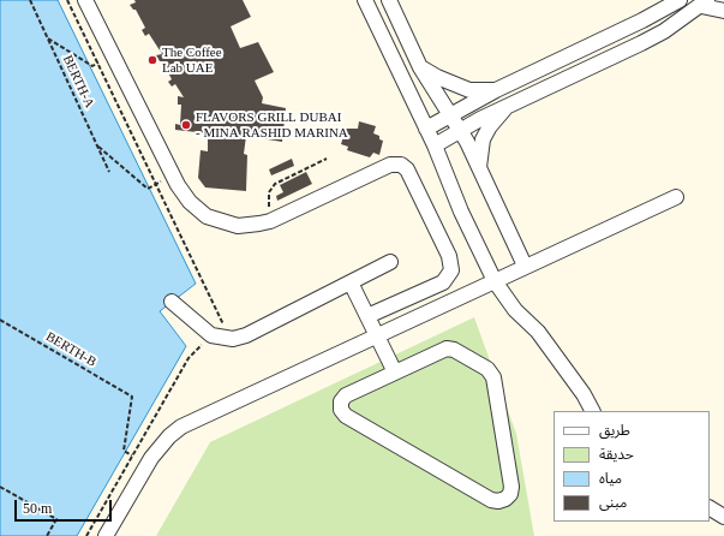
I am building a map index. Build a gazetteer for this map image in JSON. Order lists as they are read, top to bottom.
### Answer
{
  "streets": {
    "path": ["BERTH-A", "BERTH-B"]
  },
  "places": ["The Coffee Lab UAE", "FLAVORS GRILL DUBAI - MINA RASHID MARINA"],
  "legend": [
    "طريق",
    "حديقة",
    "مياه",
    "مبنى"
  ],
  "scale_bar": "50 m"
}
